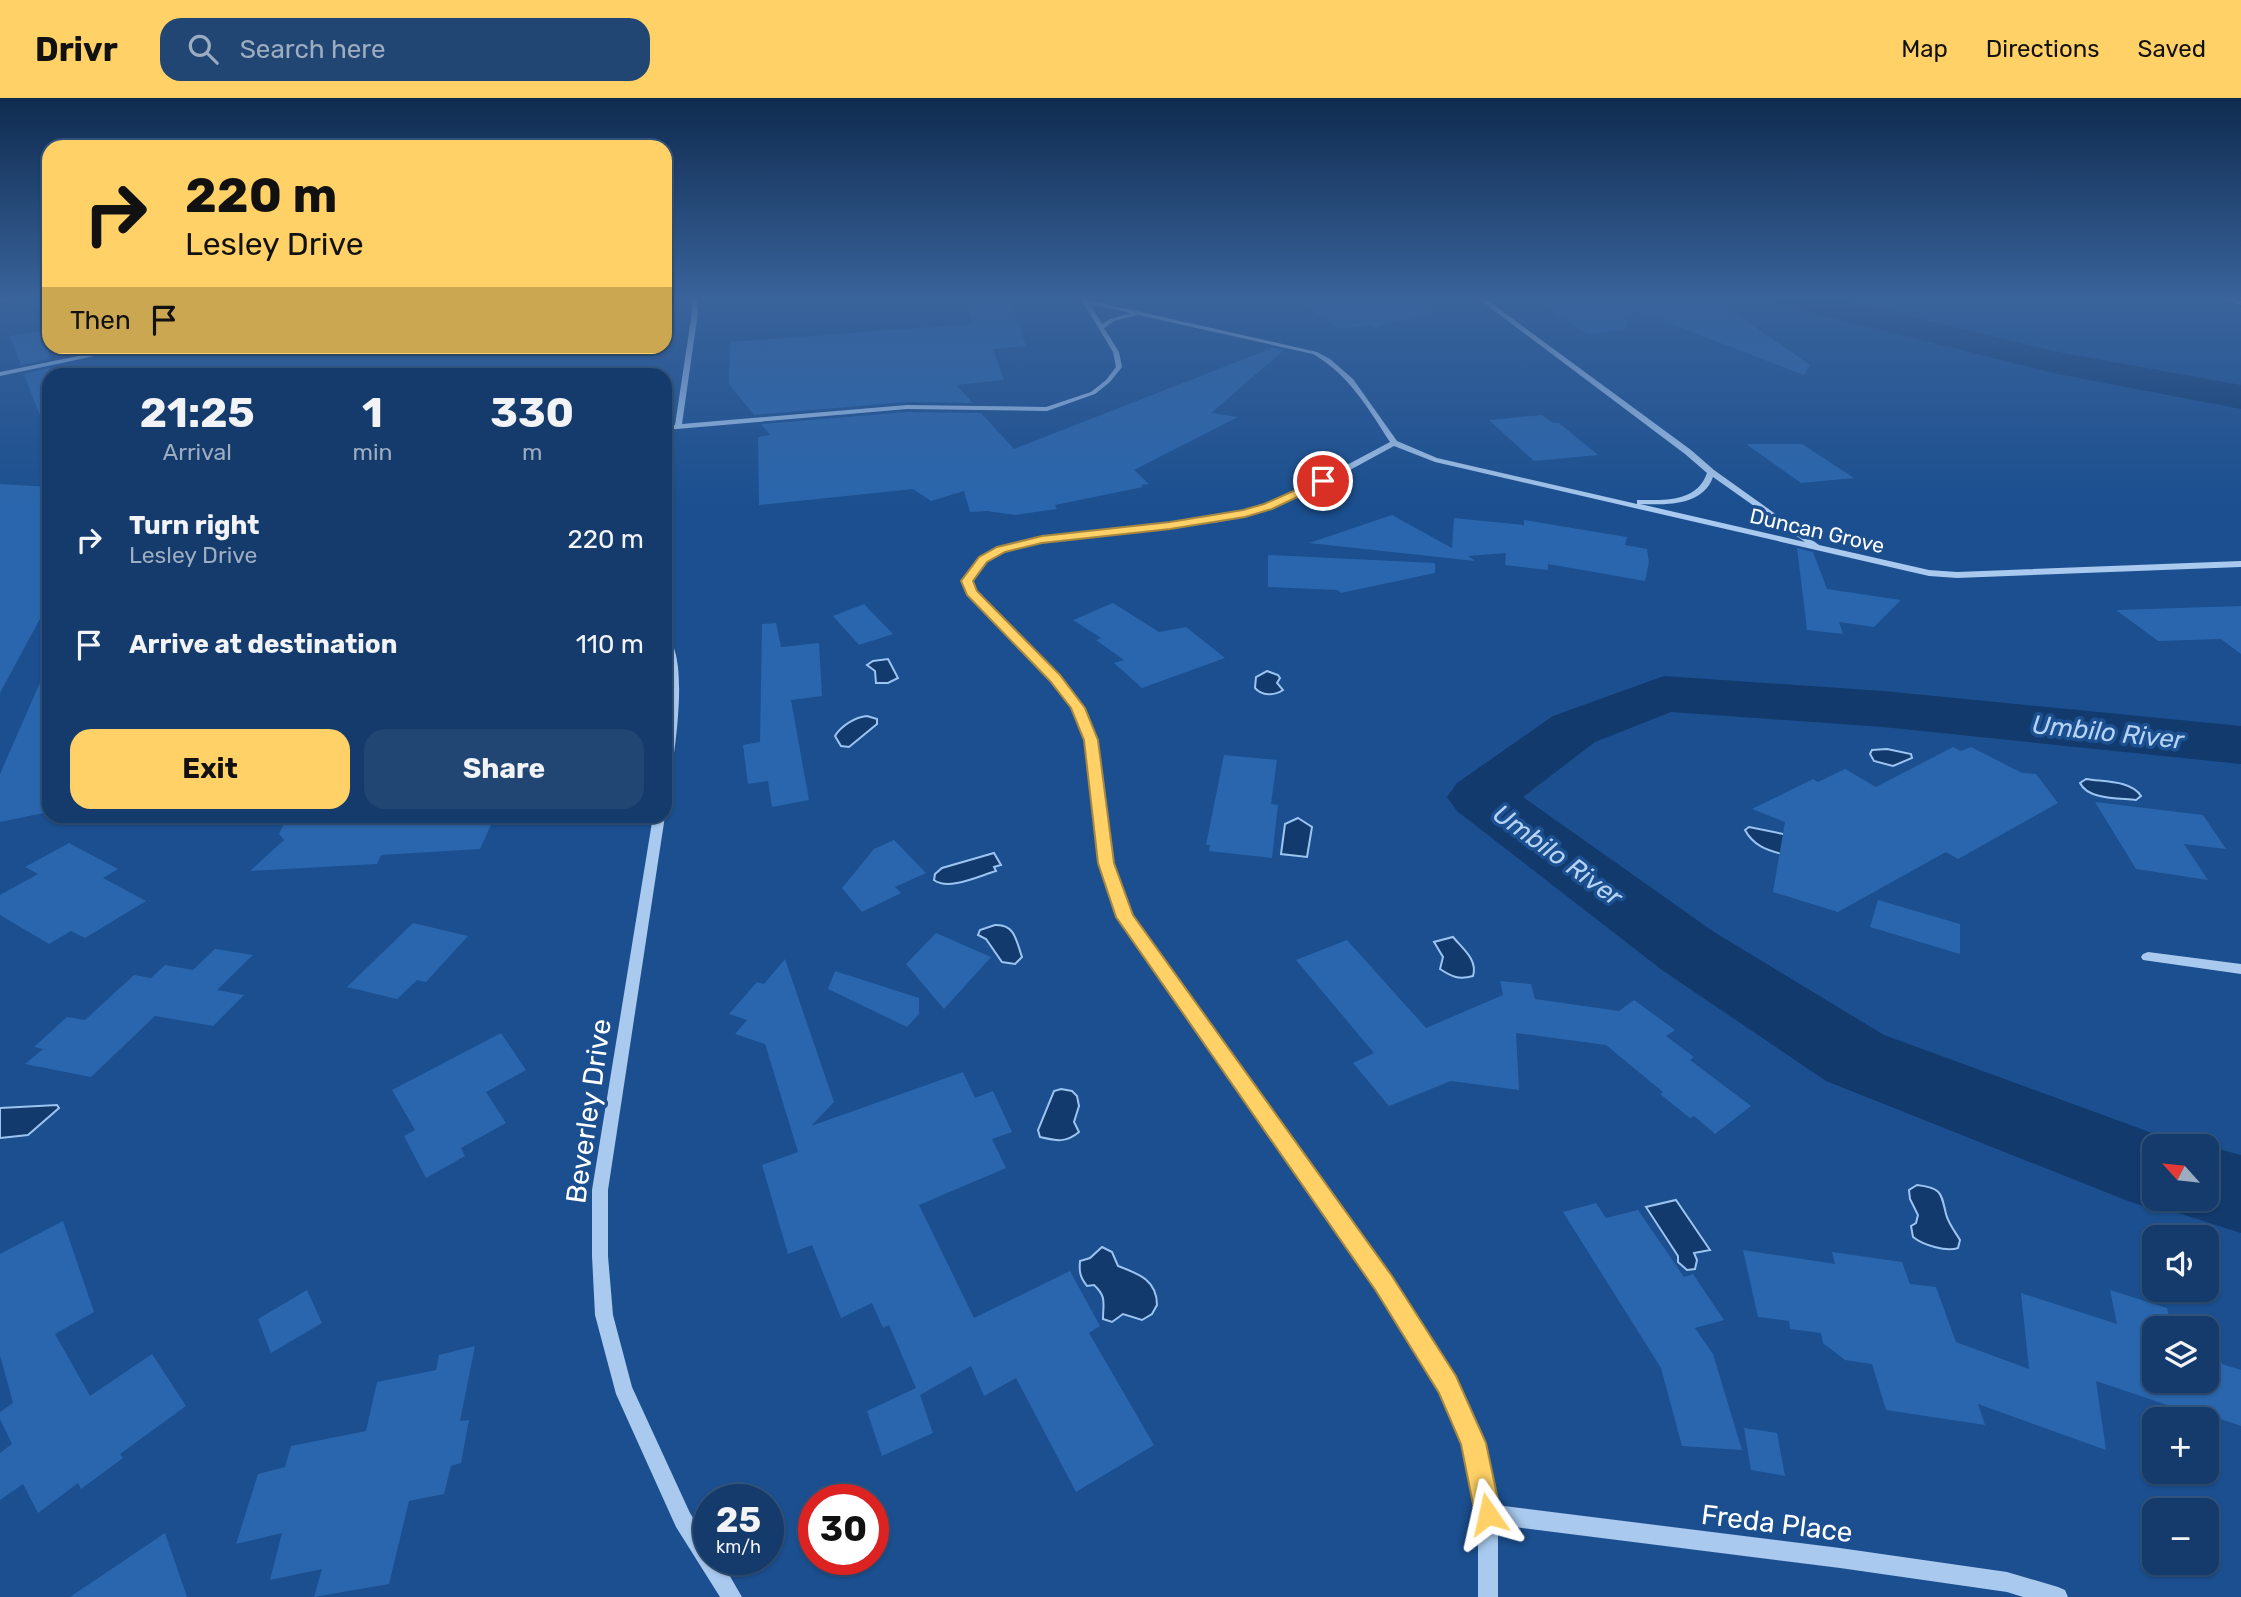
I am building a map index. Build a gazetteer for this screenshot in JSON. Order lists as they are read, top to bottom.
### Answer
{
  "streets": {
    "street": ["Duncan Grove", "Beverley Drive", "Freda Place"]
  },
  "water": ["Umbilo River"],
  "north": "top left",
  "page": {
    "header": "Drivr",
    "search": "Search here",
    "nav": ["Map", "Directions", "Saved"],
    "turn": ["220 m", "Lesley Drive"],
    "then": "Then",
    "eta": [
      "21:25",
      "Arrival",
      "1",
      "min",
      "330",
      "m"
    ],
    "list": [
      {
        "name": "Turn right",
        "note": "Lesley Drive",
        "value": "220 m"
      },
      {
        "name": "Arrive at destination",
        "value": "110 m"
      }
    ],
    "buttons": ["Exit", "Share"],
    "map_buttons": ["+", "−"],
    "speed": "25 km/h",
    "limit": "30"
  }
}
